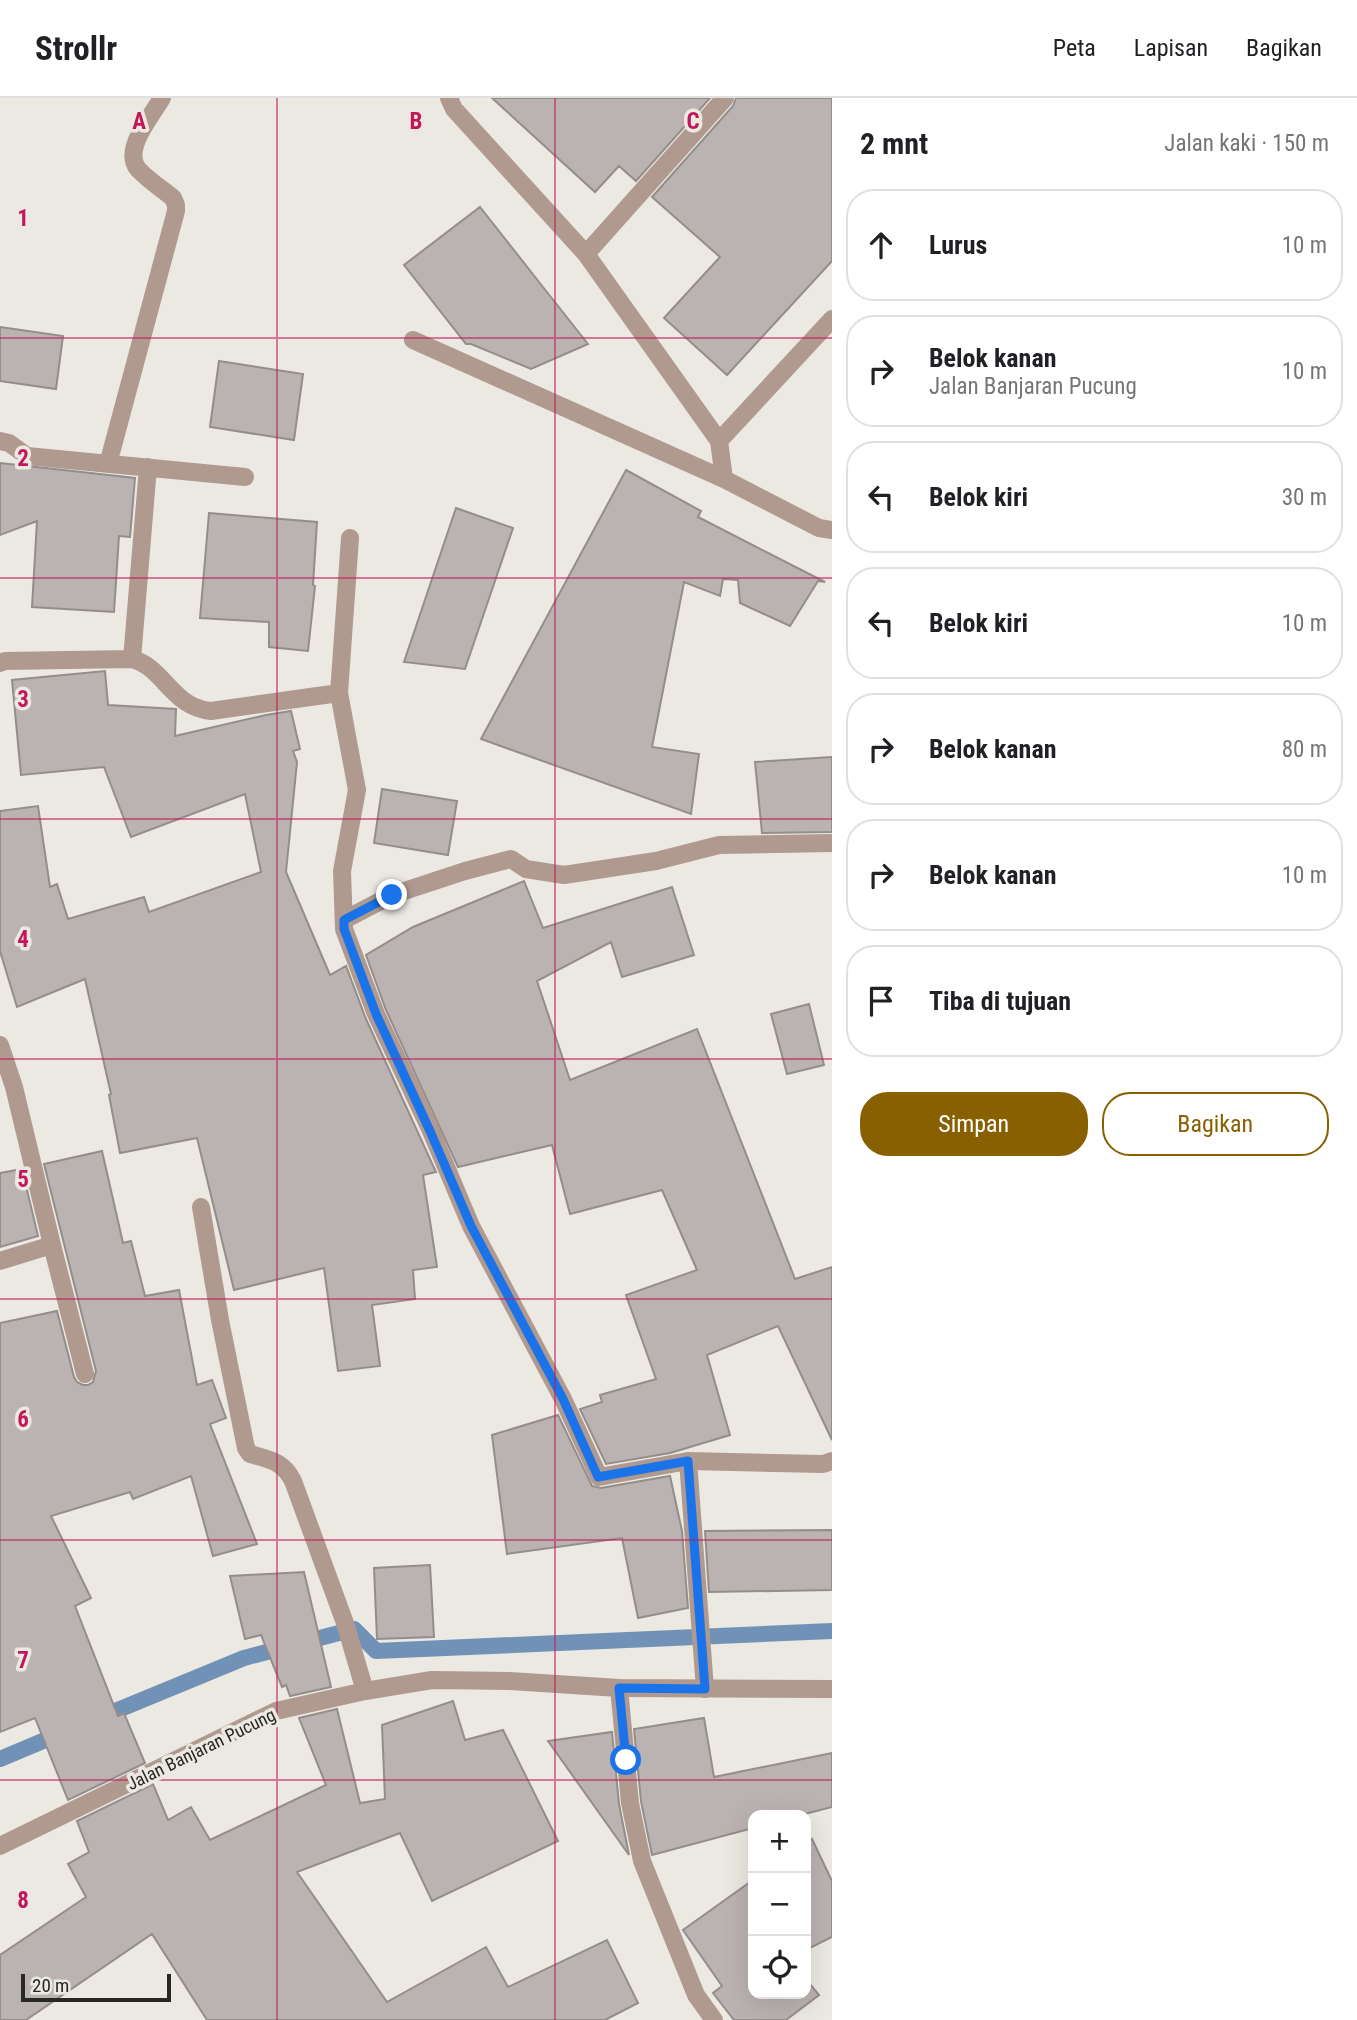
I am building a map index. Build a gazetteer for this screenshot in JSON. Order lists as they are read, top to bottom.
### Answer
{
  "streets": {
    "street": ["Jalan Banjaran Pucung"]
  },
  "scale_bar": "20 m",
  "page": {
    "header": "Strollr",
    "nav": ["Peta", "Lapisan", "Bagikan"],
    "heading": ["2 mnt", "Jalan kaki · 150 m"],
    "list": [
      ["Lurus", "10 m"],
      ["Belok kanan", "Jalan Banjaran Pucung", "10 m"],
      ["Belok kiri", "30 m"],
      ["Belok kiri", "10 m"],
      ["Belok kanan", "80 m"],
      ["Belok kanan", "10 m"],
      "Tiba di tujuan"
    ],
    "buttons": ["Simpan", "Bagikan"],
    "map_buttons": ["+", "−"],
    "scale": "20 m"
  },
  "grid": {
    "columns": ["A", "B", "C"],
    "rows": [
      "1",
      "2",
      "3",
      "4",
      "5",
      "6",
      "7",
      "8"
    ]
  }
}
